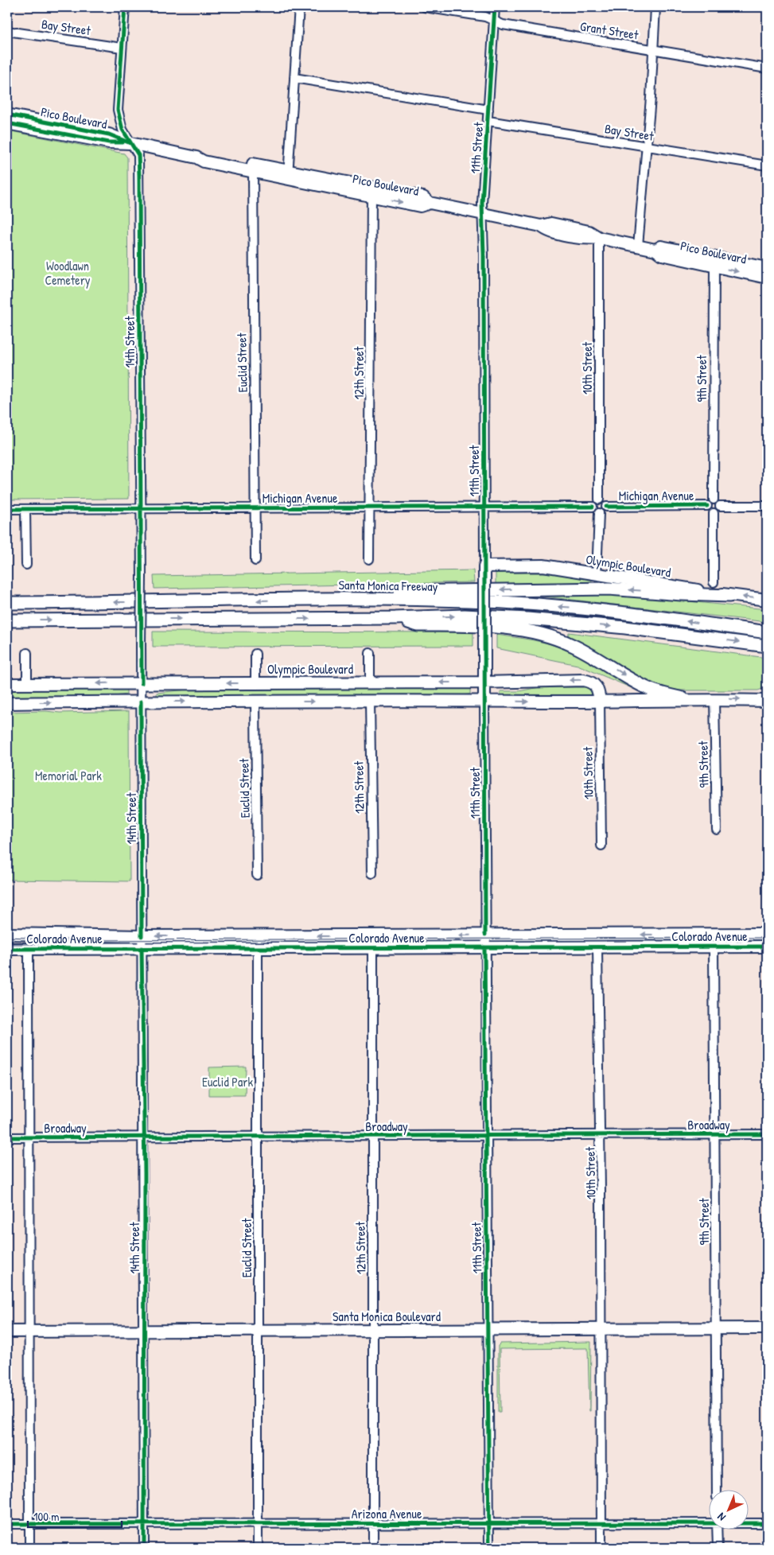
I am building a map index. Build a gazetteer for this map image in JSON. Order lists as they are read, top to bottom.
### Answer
{
  "streets": {
    "highway": ["Santa Monica Freeway"],
    "main road": [
      "Pico Boulevard",
      "11th Street",
      "Olympic Boulevard",
      "Colorado Avenue",
      "Santa Monica Boulevard"
    ],
    "street": [
      "Bay Street",
      "Grant Street",
      "14th Street",
      "Euclid Street",
      "10th Street",
      "12th Street",
      "9th Street",
      "Michigan Avenue",
      "Broadway",
      "Arizona Avenue"
    ]
  },
  "crossings": [
    ["Bay Street", "11th Street"],
    ["Bay Street", "14th Street"],
    ["Grant Street", "11th Street"],
    ["Pico Boulevard", "11th Street"],
    ["Pico Boulevard", "14th Street"],
    ["Pico Boulevard", "Euclid Street"],
    ["Pico Boulevard", "10th Street"],
    ["Pico Boulevard", "12th Street"],
    ["Pico Boulevard", "9th Street"],
    ["11th Street", "Michigan Avenue"],
    ["11th Street", "Olympic Boulevard"],
    ["11th Street", "Colorado Avenue"],
    ["11th Street", "Broadway"],
    ["11th Street", "Santa Monica Boulevard"],
    ["11th Street", "Arizona Avenue"],
    ["14th Street", "Michigan Avenue"],
    ["14th Street", "Olympic Boulevard"],
    ["14th Street", "Colorado Avenue"],
    ["14th Street", "Broadway"],
    ["14th Street", "Santa Monica Boulevard"],
    ["14th Street", "Arizona Avenue"],
    ["Euclid Street", "Michigan Avenue"],
    ["Euclid Street", "Colorado Avenue"],
    ["Euclid Street", "Broadway"],
    ["Euclid Street", "Santa Monica Boulevard"],
    ["Euclid Street", "Arizona Avenue"],
    ["10th Street", "Michigan Avenue"],
    ["10th Street", "Olympic Boulevard"],
    ["10th Street", "Colorado Avenue"],
    ["10th Street", "Broadway"],
    ["10th Street", "Santa Monica Boulevard"],
    ["10th Street", "Arizona Avenue"],
    ["12th Street", "Michigan Avenue"],
    ["12th Street", "Colorado Avenue"],
    ["12th Street", "Broadway"],
    ["12th Street", "Santa Monica Boulevard"],
    ["12th Street", "Arizona Avenue"],
    ["9th Street", "Michigan Avenue"],
    ["9th Street", "Colorado Avenue"],
    ["9th Street", "Broadway"],
    ["9th Street", "Santa Monica Boulevard"]
  ],
  "parks": ["Woodlawn Cemetery", "Memorial Park", "Euclid Park"],
  "scale_bar": "100 m",
  "north": "bottom left"
}
